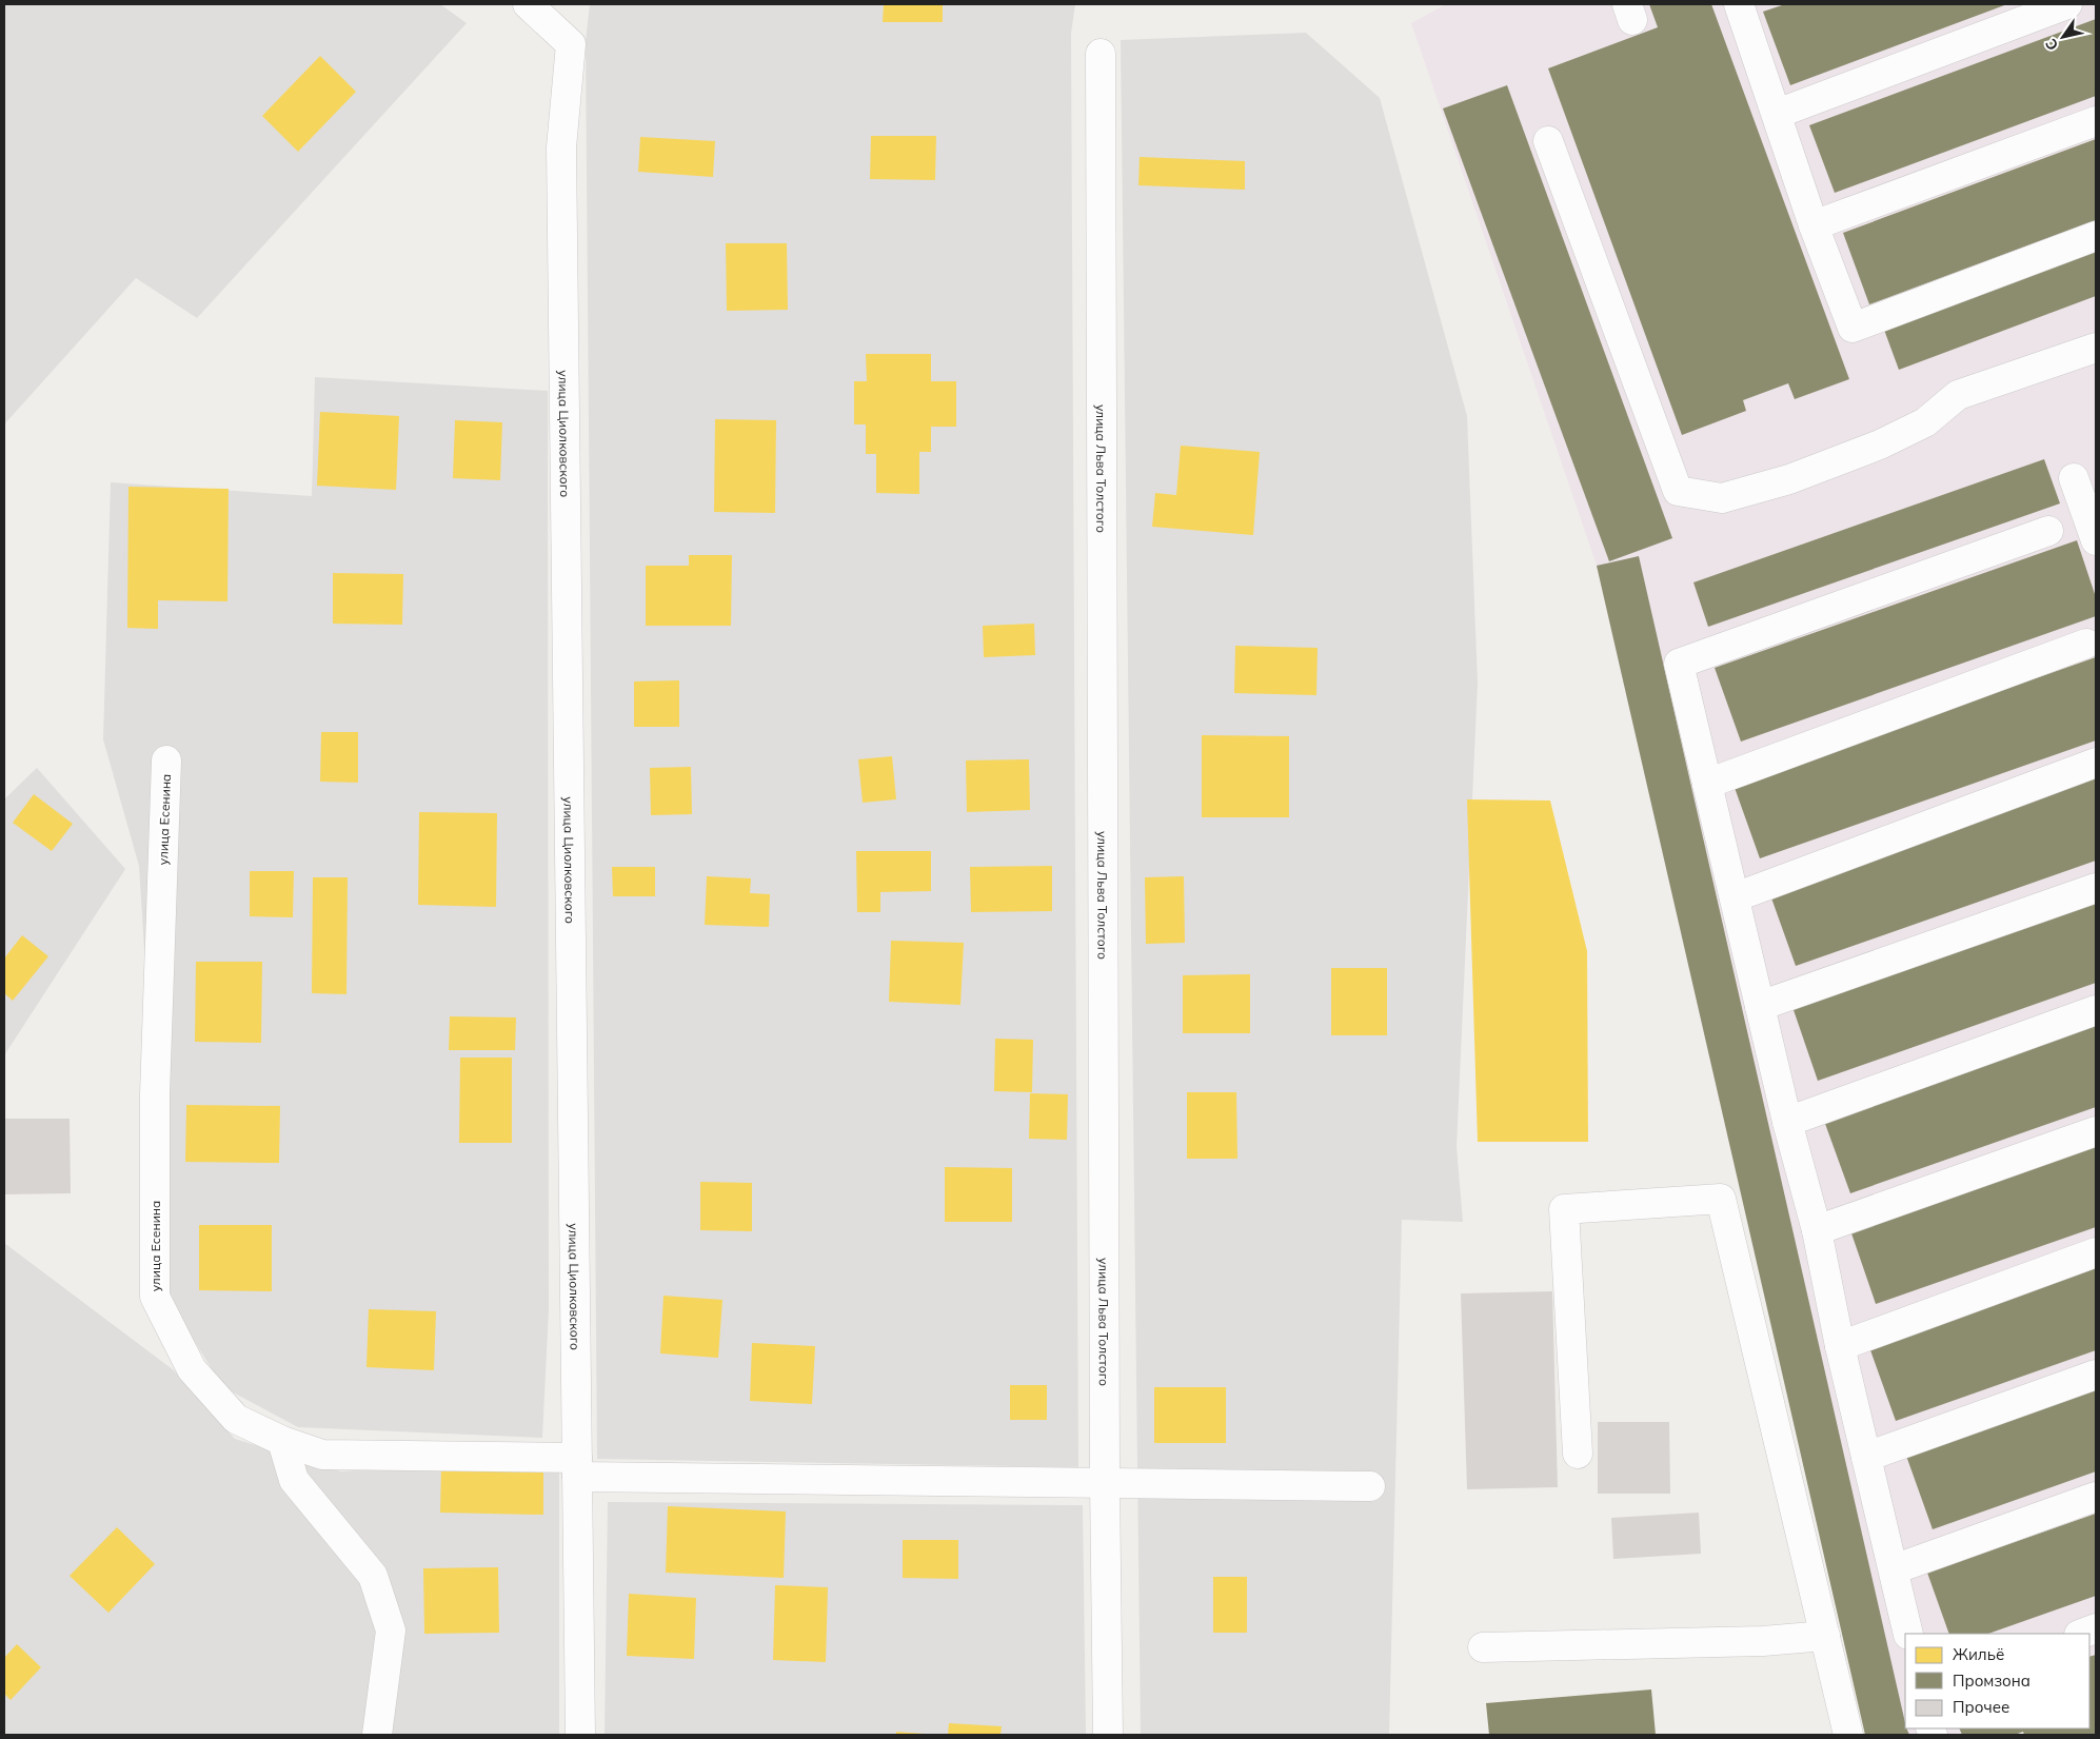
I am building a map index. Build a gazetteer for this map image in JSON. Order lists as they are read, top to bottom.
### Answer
{
  "streets": {
    "street": ["улица Циолковского", "улица Льва Толстого", "улица Есенина"]
  },
  "crossings": [
    ["улица Циолковского", "улица Есенина"],
    ["улица Льва Толстого", "улица Есенина"]
  ],
  "legend": ["Жильё", "Промзона", "Прочее"],
  "north": "bottom left"
}
